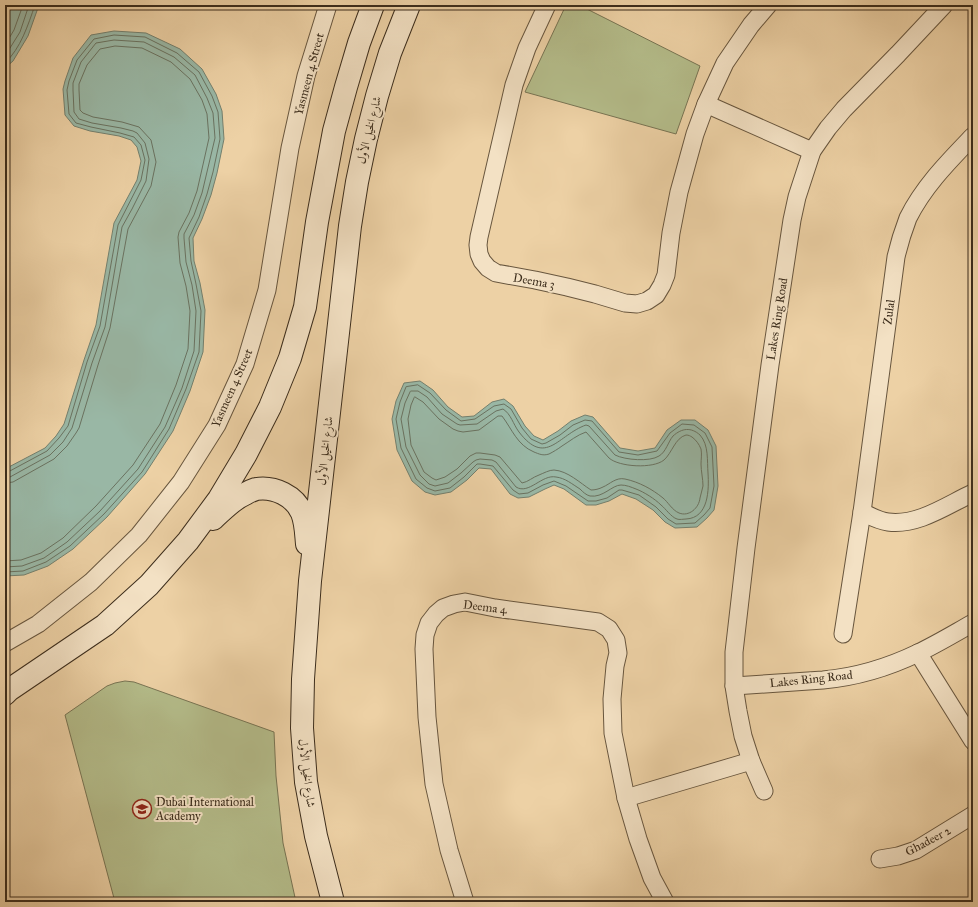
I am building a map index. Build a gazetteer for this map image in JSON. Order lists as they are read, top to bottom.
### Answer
{
  "streets": {
    "main road": ["شارع الخيل الأول"],
    "street": [
      "Yasmeen 4 Street",
      "Deema 3",
      "Zulal",
      "Lakes Ring Road",
      "Deema 4",
      "Ghadeer 2"
    ]
  },
  "places": {
    "school or university": ["Dubai International Academy"]
  }
}
